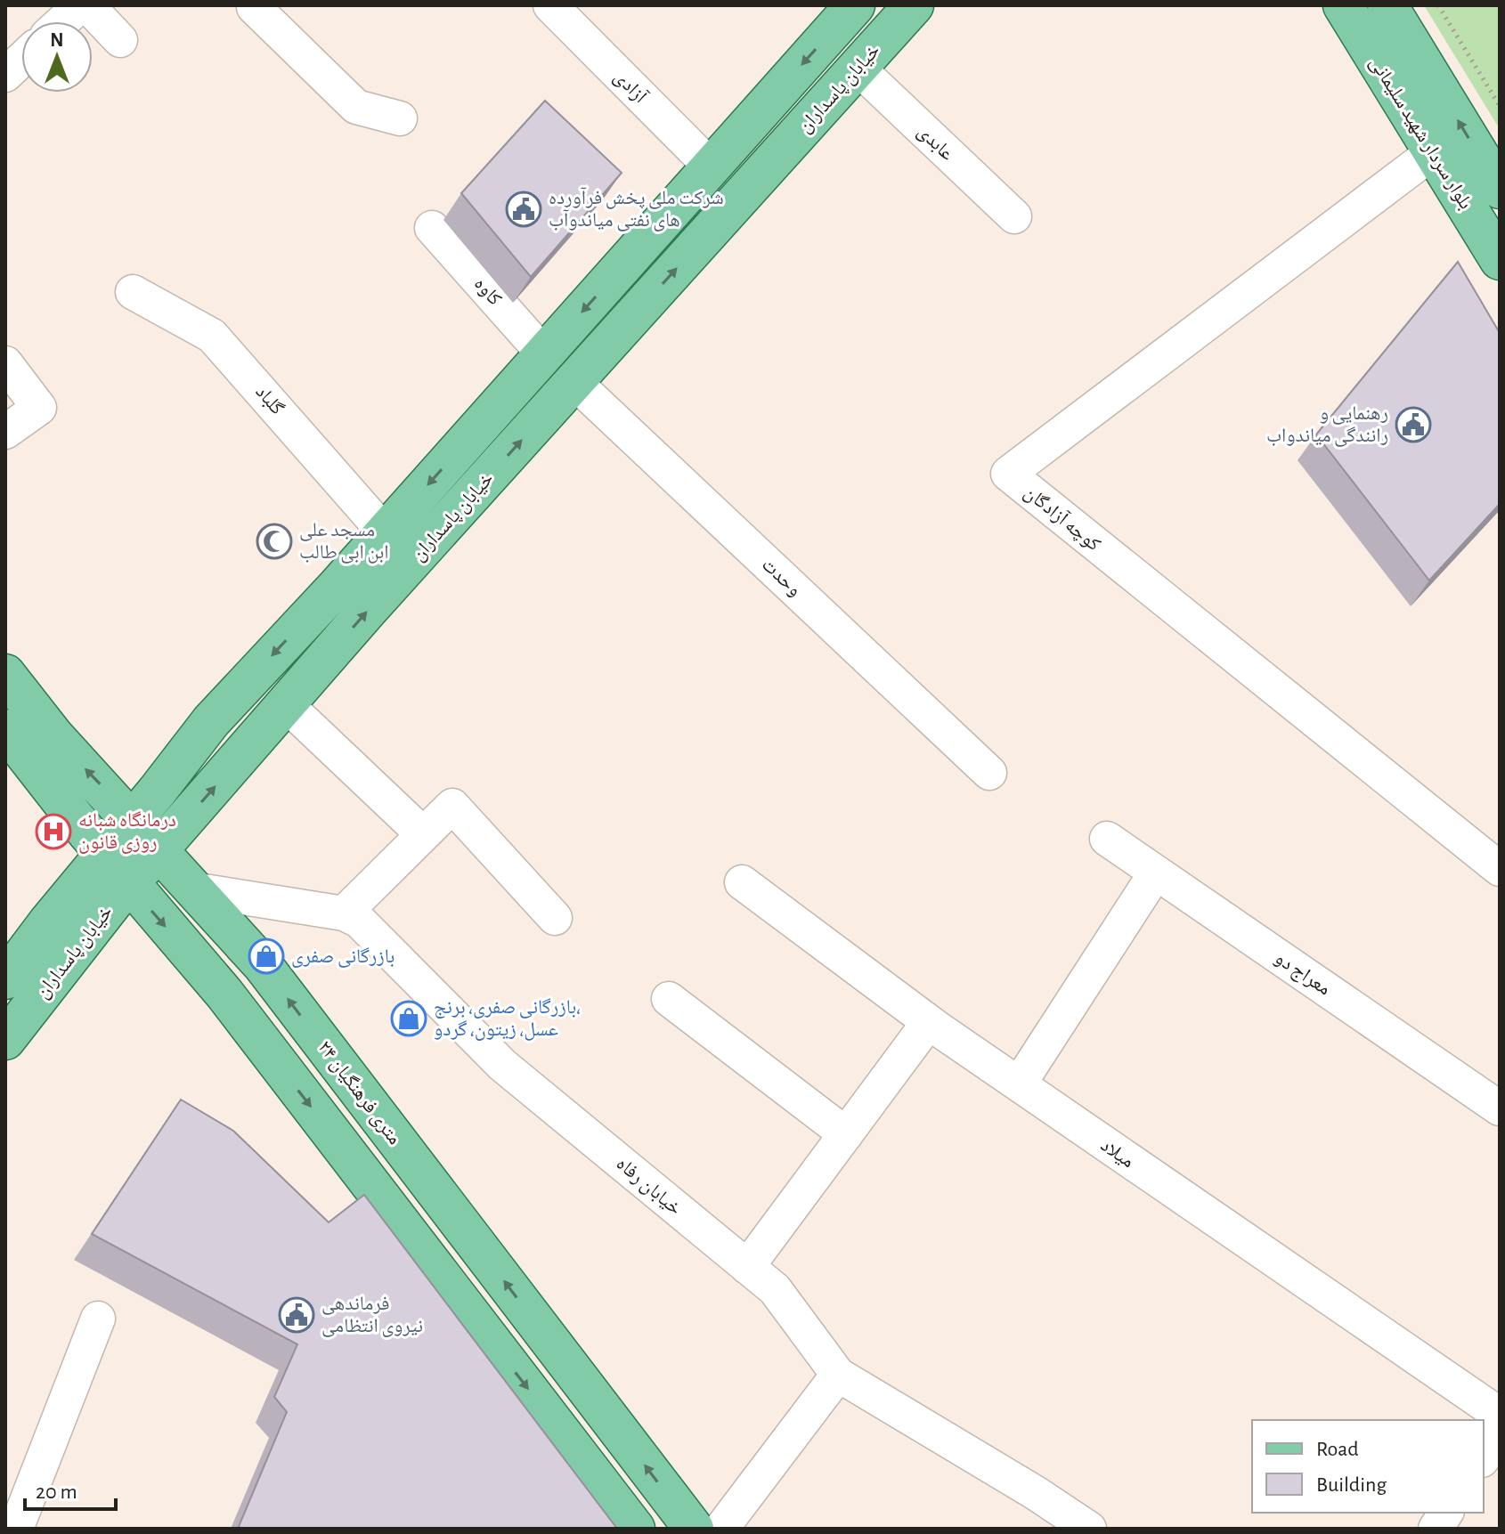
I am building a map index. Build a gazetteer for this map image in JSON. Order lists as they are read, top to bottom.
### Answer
{
  "streets": {
    "main road": ["خیابان پاسداران", "بلوار سردار شهید سلیمانی", "۲۴ متری فرهنگیان"],
    "street": [
      "آزادی",
      "عابدی",
      "کاوه",
      "گلباد",
      "کوچه آزادگان",
      "وحدت",
      "معراج دو",
      "میلاد",
      "خیابان رفاه"
    ]
  },
  "crossings": [
    ["آزادی", "خیابان پاسداران"],
    ["خیابان پاسداران", "عابدی"],
    ["خیابان پاسداران", "کاوه"],
    ["خیابان پاسداران", "گلباد"],
    ["خیابان پاسداران", "وحدت"],
    ["خیابان پاسداران", "۲۴ متری فرهنگیان"],
    ["بلوار سردار شهید سلیمانی", "کوچه آزادگان"],
    ["۲۴ متری فرهنگیان", "خیابان رفاه"]
  ],
  "places": {
    "public building": ["شرکت ملی پخش فرآورده های نفتی میاندوآب", "رهنمایی و رانندگی میاندواب", "فرماندهی نیروی انتظامی"],
    "mosque": ["مسجد علی ابن ابی طالب"],
    "hospital": ["درمانگاه شبانه روزی قانون"],
    "shop": ["بازرگانی صفری", "بازرگانی صفری، برنج، عسل، زیتون، گردو"]
  },
  "legend": ["Road", "Building"],
  "scale_bar": "20 m",
  "north": "top"
}
